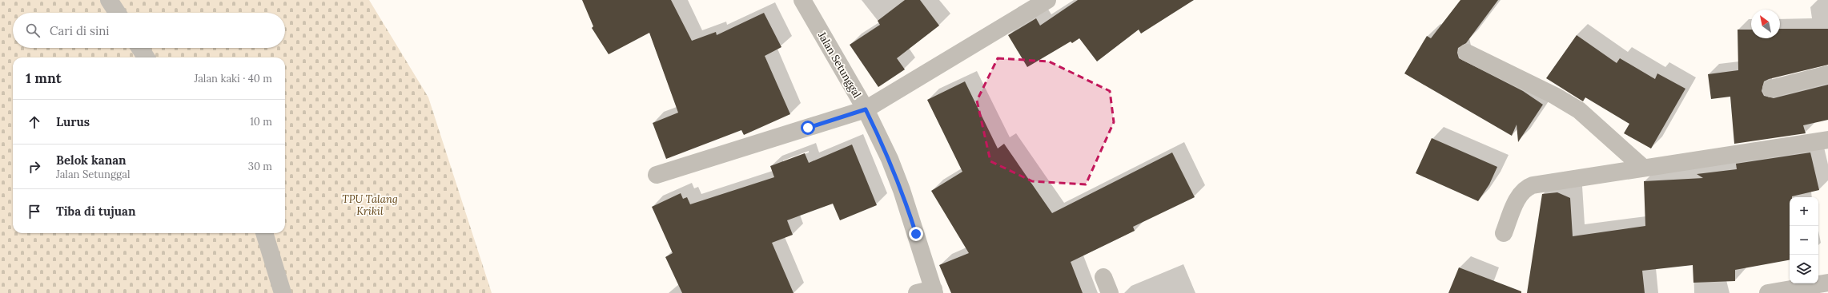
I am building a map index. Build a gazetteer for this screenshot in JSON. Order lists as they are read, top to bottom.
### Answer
{
  "streets": {
    "street": ["Jalan Setunggal"]
  },
  "parks": ["TPU Talang Krikil"],
  "north": "top left",
  "page": {
    "search": "Cari di sini",
    "heading": ["1 mnt", "Jalan kaki · 40 m"],
    "list": [
      ["Lurus", "10 m"],
      ["Belok kanan", "Jalan Setunggal", "30 m"],
      "Tiba di tujuan"
    ],
    "map_buttons": ["+", "−"]
  }
}
